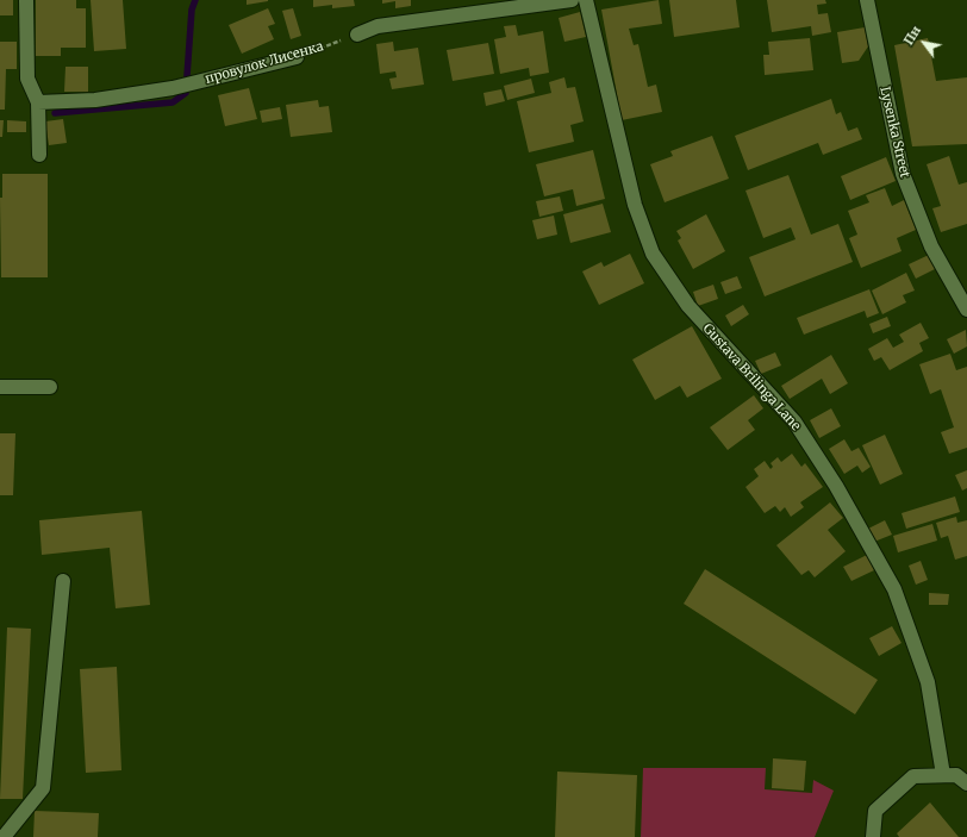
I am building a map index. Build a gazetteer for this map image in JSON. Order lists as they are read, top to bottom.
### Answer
{
  "streets": {
    "street": ["провулок Лисенка", "Lysenka Street", "Gustava Brilinga Lane"]
  },
  "north": "top left"
}
